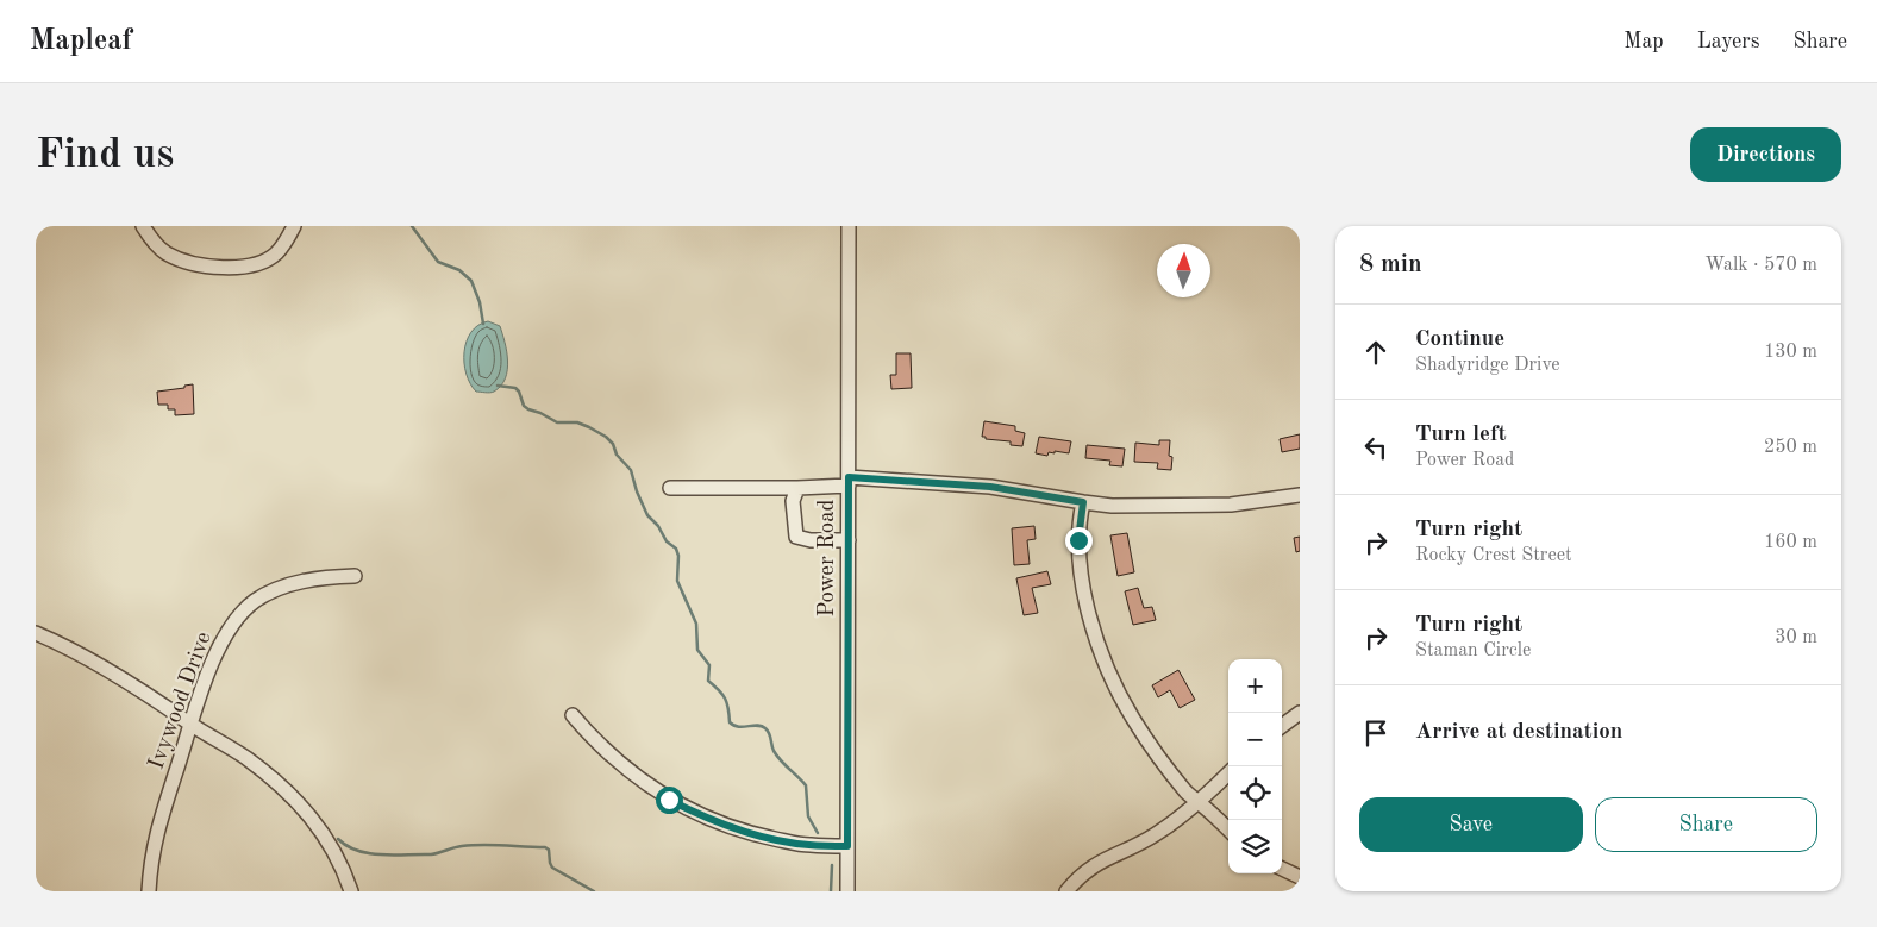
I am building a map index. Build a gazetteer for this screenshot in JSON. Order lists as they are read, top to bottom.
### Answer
{
  "streets": {
    "street": ["Power Road", "Ivywood Drive"]
  },
  "north": "top",
  "page": {
    "header": "Mapleaf",
    "nav": ["Map", "Layers", "Share"],
    "buttons": [
      "Directions",
      ["Save", "Share"]
    ],
    "title": "Find us",
    "heading": ["8 min", "Walk · 570 m"],
    "list": [
      ["Continue", "Shadyridge Drive", "130 m"],
      ["Turn left", "Power Road", "250 m"],
      ["Turn right", "Rocky Crest Street", "160 m"],
      ["Turn right", "Staman Circle", "30 m"],
      "Arrive at destination"
    ],
    "map_buttons": ["+", "−"]
  }
}
